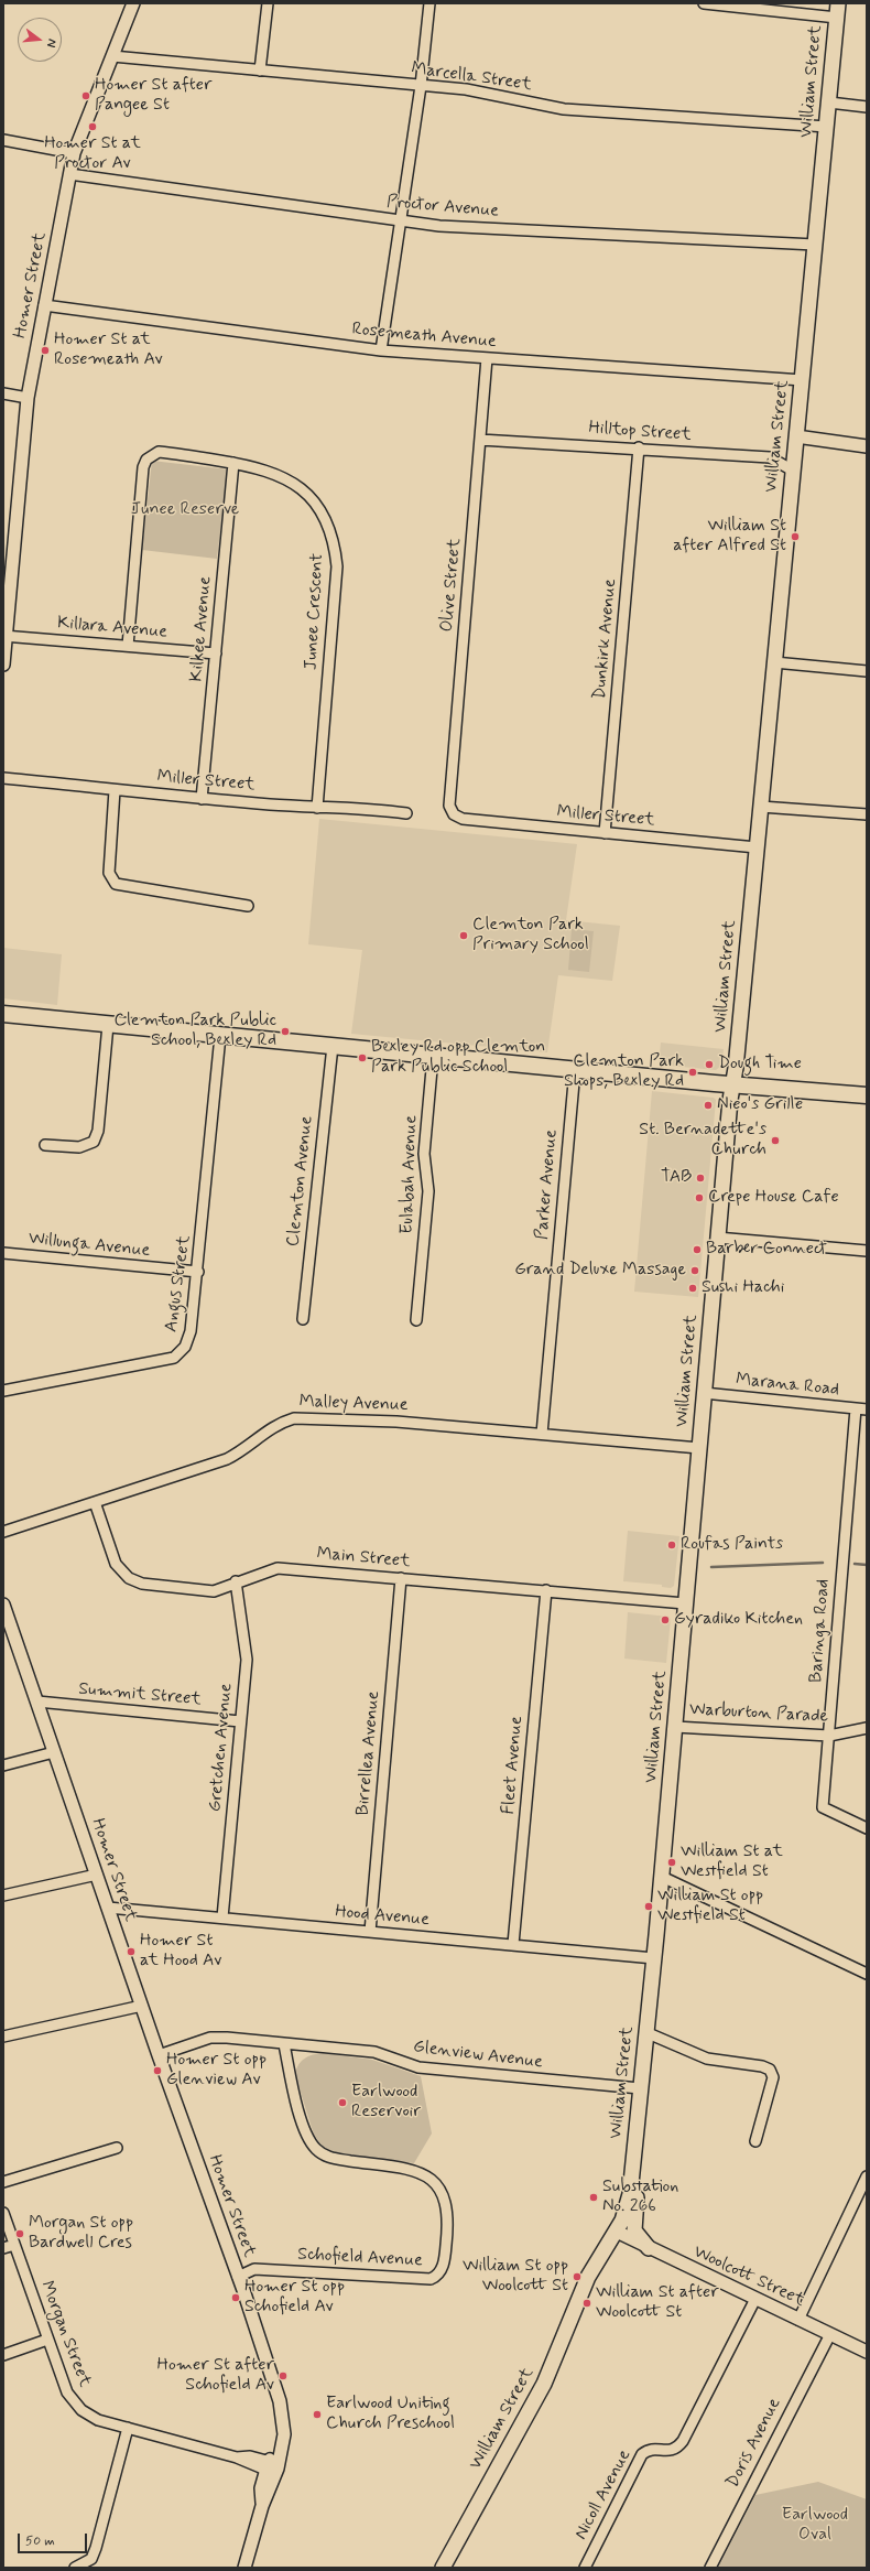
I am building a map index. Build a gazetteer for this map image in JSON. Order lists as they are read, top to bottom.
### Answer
{
  "streets": {
    "main road": ["William Street"],
    "street": [
      "Marcella Street",
      "Proctor Avenue",
      "Homer Street",
      "Rosemeath Avenue",
      "Hilltop Street",
      "Olive Street",
      "Junee Crescent",
      "Killara Avenue",
      "Kilkee Avenue",
      "Dunkirk Avenue",
      "Miller Street",
      "Eulabah Avenue",
      "Clemton Avenue",
      "Parker Avenue",
      "Willunga Avenue",
      "Angus Street",
      "Marana Road",
      "Malley Avenue",
      "Main Street",
      "Baringa Road",
      "Summit Street",
      "Warburton Parade",
      "Gretchen Avenue",
      "Birrellea Avenue",
      "Fleet Avenue",
      "Hood Avenue",
      "Glenview Avenue",
      "Schofield Avenue",
      "Woolcott Street",
      "Morgan Street",
      "Doris Avenue",
      "Nicoll Avenue"
    ]
  },
  "crossings": [
    ["Marcella Street", "William Street"],
    ["Marcella Street", "Homer Street"],
    ["William Street", "Proctor Avenue"],
    ["William Street", "Rosemeath Avenue"],
    ["William Street", "Hilltop Street"],
    ["William Street", "Miller Street"],
    ["William Street", "Marana Road"],
    ["William Street", "Malley Avenue"],
    ["William Street", "Main Street"],
    ["William Street", "Warburton Parade"],
    ["William Street", "Hood Avenue"],
    ["William Street", "Glenview Avenue"],
    ["William Street", "Woolcott Street"],
    ["Proctor Avenue", "Homer Street"],
    ["Homer Street", "Rosemeath Avenue"],
    ["Homer Street", "Killara Avenue"],
    ["Homer Street", "Summit Street"],
    ["Homer Street", "Hood Avenue"],
    ["Homer Street", "Glenview Avenue"],
    ["Homer Street", "Schofield Avenue"],
    ["Homer Street", "Morgan Street"],
    ["Rosemeath Avenue", "Olive Street"],
    ["Hilltop Street", "Olive Street"],
    ["Hilltop Street", "Dunkirk Avenue"],
    ["Olive Street", "Miller Street"],
    ["Junee Crescent", "Killara Avenue"],
    ["Junee Crescent", "Kilkee Avenue"],
    ["Junee Crescent", "Miller Street"],
    ["Killara Avenue", "Kilkee Avenue"],
    ["Kilkee Avenue", "Miller Street"],
    ["Dunkirk Avenue", "Miller Street"],
    ["Parker Avenue", "Malley Avenue"],
    ["Willunga Avenue", "Angus Street"],
    ["Marana Road", "Baringa Road"],
    ["Malley Avenue", "Main Street"],
    ["Main Street", "Gretchen Avenue"],
    ["Main Street", "Birrellea Avenue"],
    ["Main Street", "Fleet Avenue"],
    ["Baringa Road", "Warburton Parade"],
    ["Summit Street", "Gretchen Avenue"],
    ["Gretchen Avenue", "Hood Avenue"],
    ["Birrellea Avenue", "Hood Avenue"],
    ["Fleet Avenue", "Hood Avenue"],
    ["Glenview Avenue", "Schofield Avenue"],
    ["Woolcott Street", "Doris Avenue"],
    ["Woolcott Street", "Nicoll Avenue"]
  ],
  "parks": ["Junee Reserve", "Earlwood Oval"],
  "places": [
    "Homer St after Pangee St",
    "Homer St at Proctor Av",
    "Homer St at Rosemeath Av",
    "William St after Alfred St",
    "Clemton Park Primary School",
    "Clemton Park Public School, Bexley Rd",
    "Bexley Rd opp Clemton Park Public School",
    "Dough Time",
    "Clemton Park Shops, Bexley Rd",
    "Nieo's Grille",
    "St. Bernadette's Church",
    "TAB",
    "Crepe House Cafe",
    "Barber Connect",
    "Grand Deluxe Massage",
    "Sushi Hachi",
    "Roufas Paints",
    "Gyradiko Kitchen",
    "William St at Westfield St",
    "William St opp Westfield St",
    "Homer St at Hood Av",
    "Homer St opp Glenview Av",
    "Earlwood Reservoir",
    "Substation No. 266",
    "Morgan St opp Bardwell Cres",
    "William St opp Woolcott St",
    "Homer St opp Schofield Av",
    "William St after Woolcott St",
    "Homer St after Schofield Av",
    "Earlwood Uniting Church Preschool"
  ],
  "scale_bar": "50 m",
  "north": "right"
}
